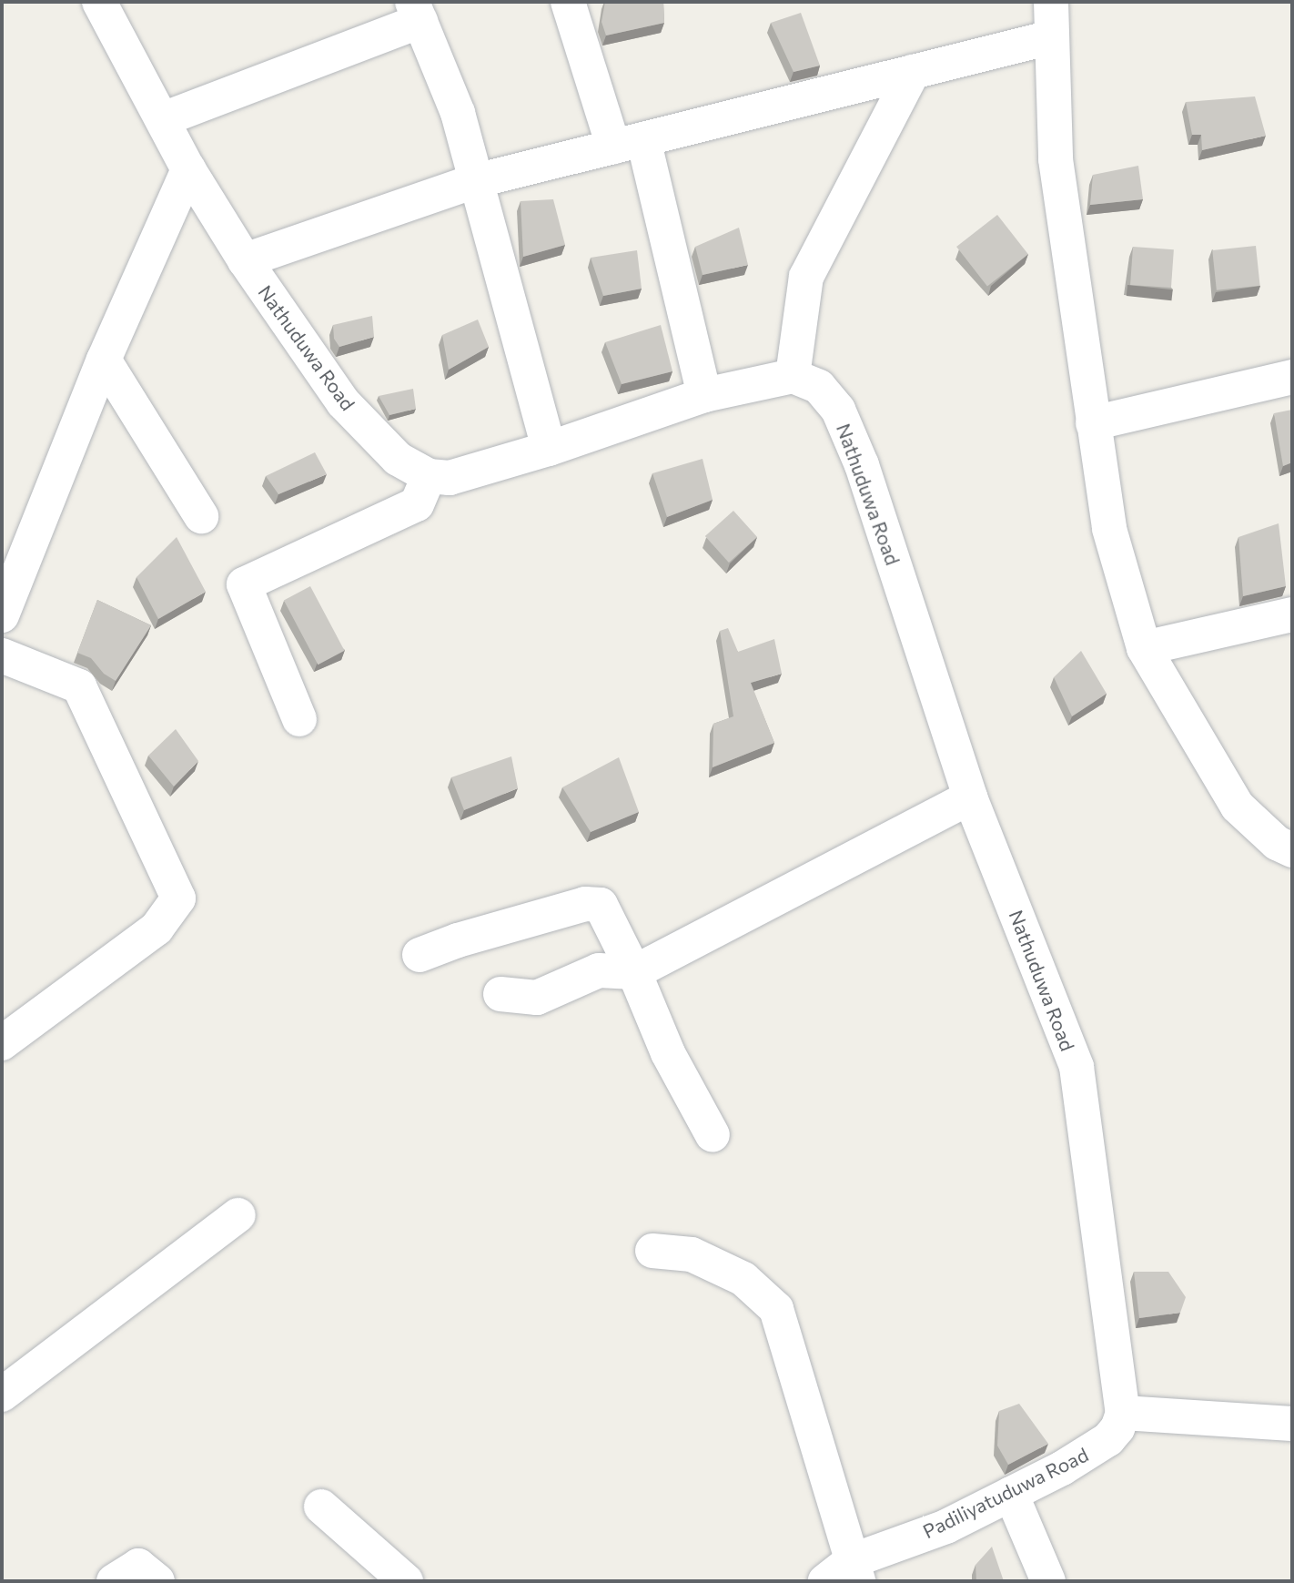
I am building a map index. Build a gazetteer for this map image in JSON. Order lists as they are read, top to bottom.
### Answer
{
  "streets": {
    "street": ["Nathuduwa Road", "Padiliyatuduwa Road"]
  },
  "crossings": [
    ["Nathuduwa Road", "Padiliyatuduwa Road"]
  ]
}
